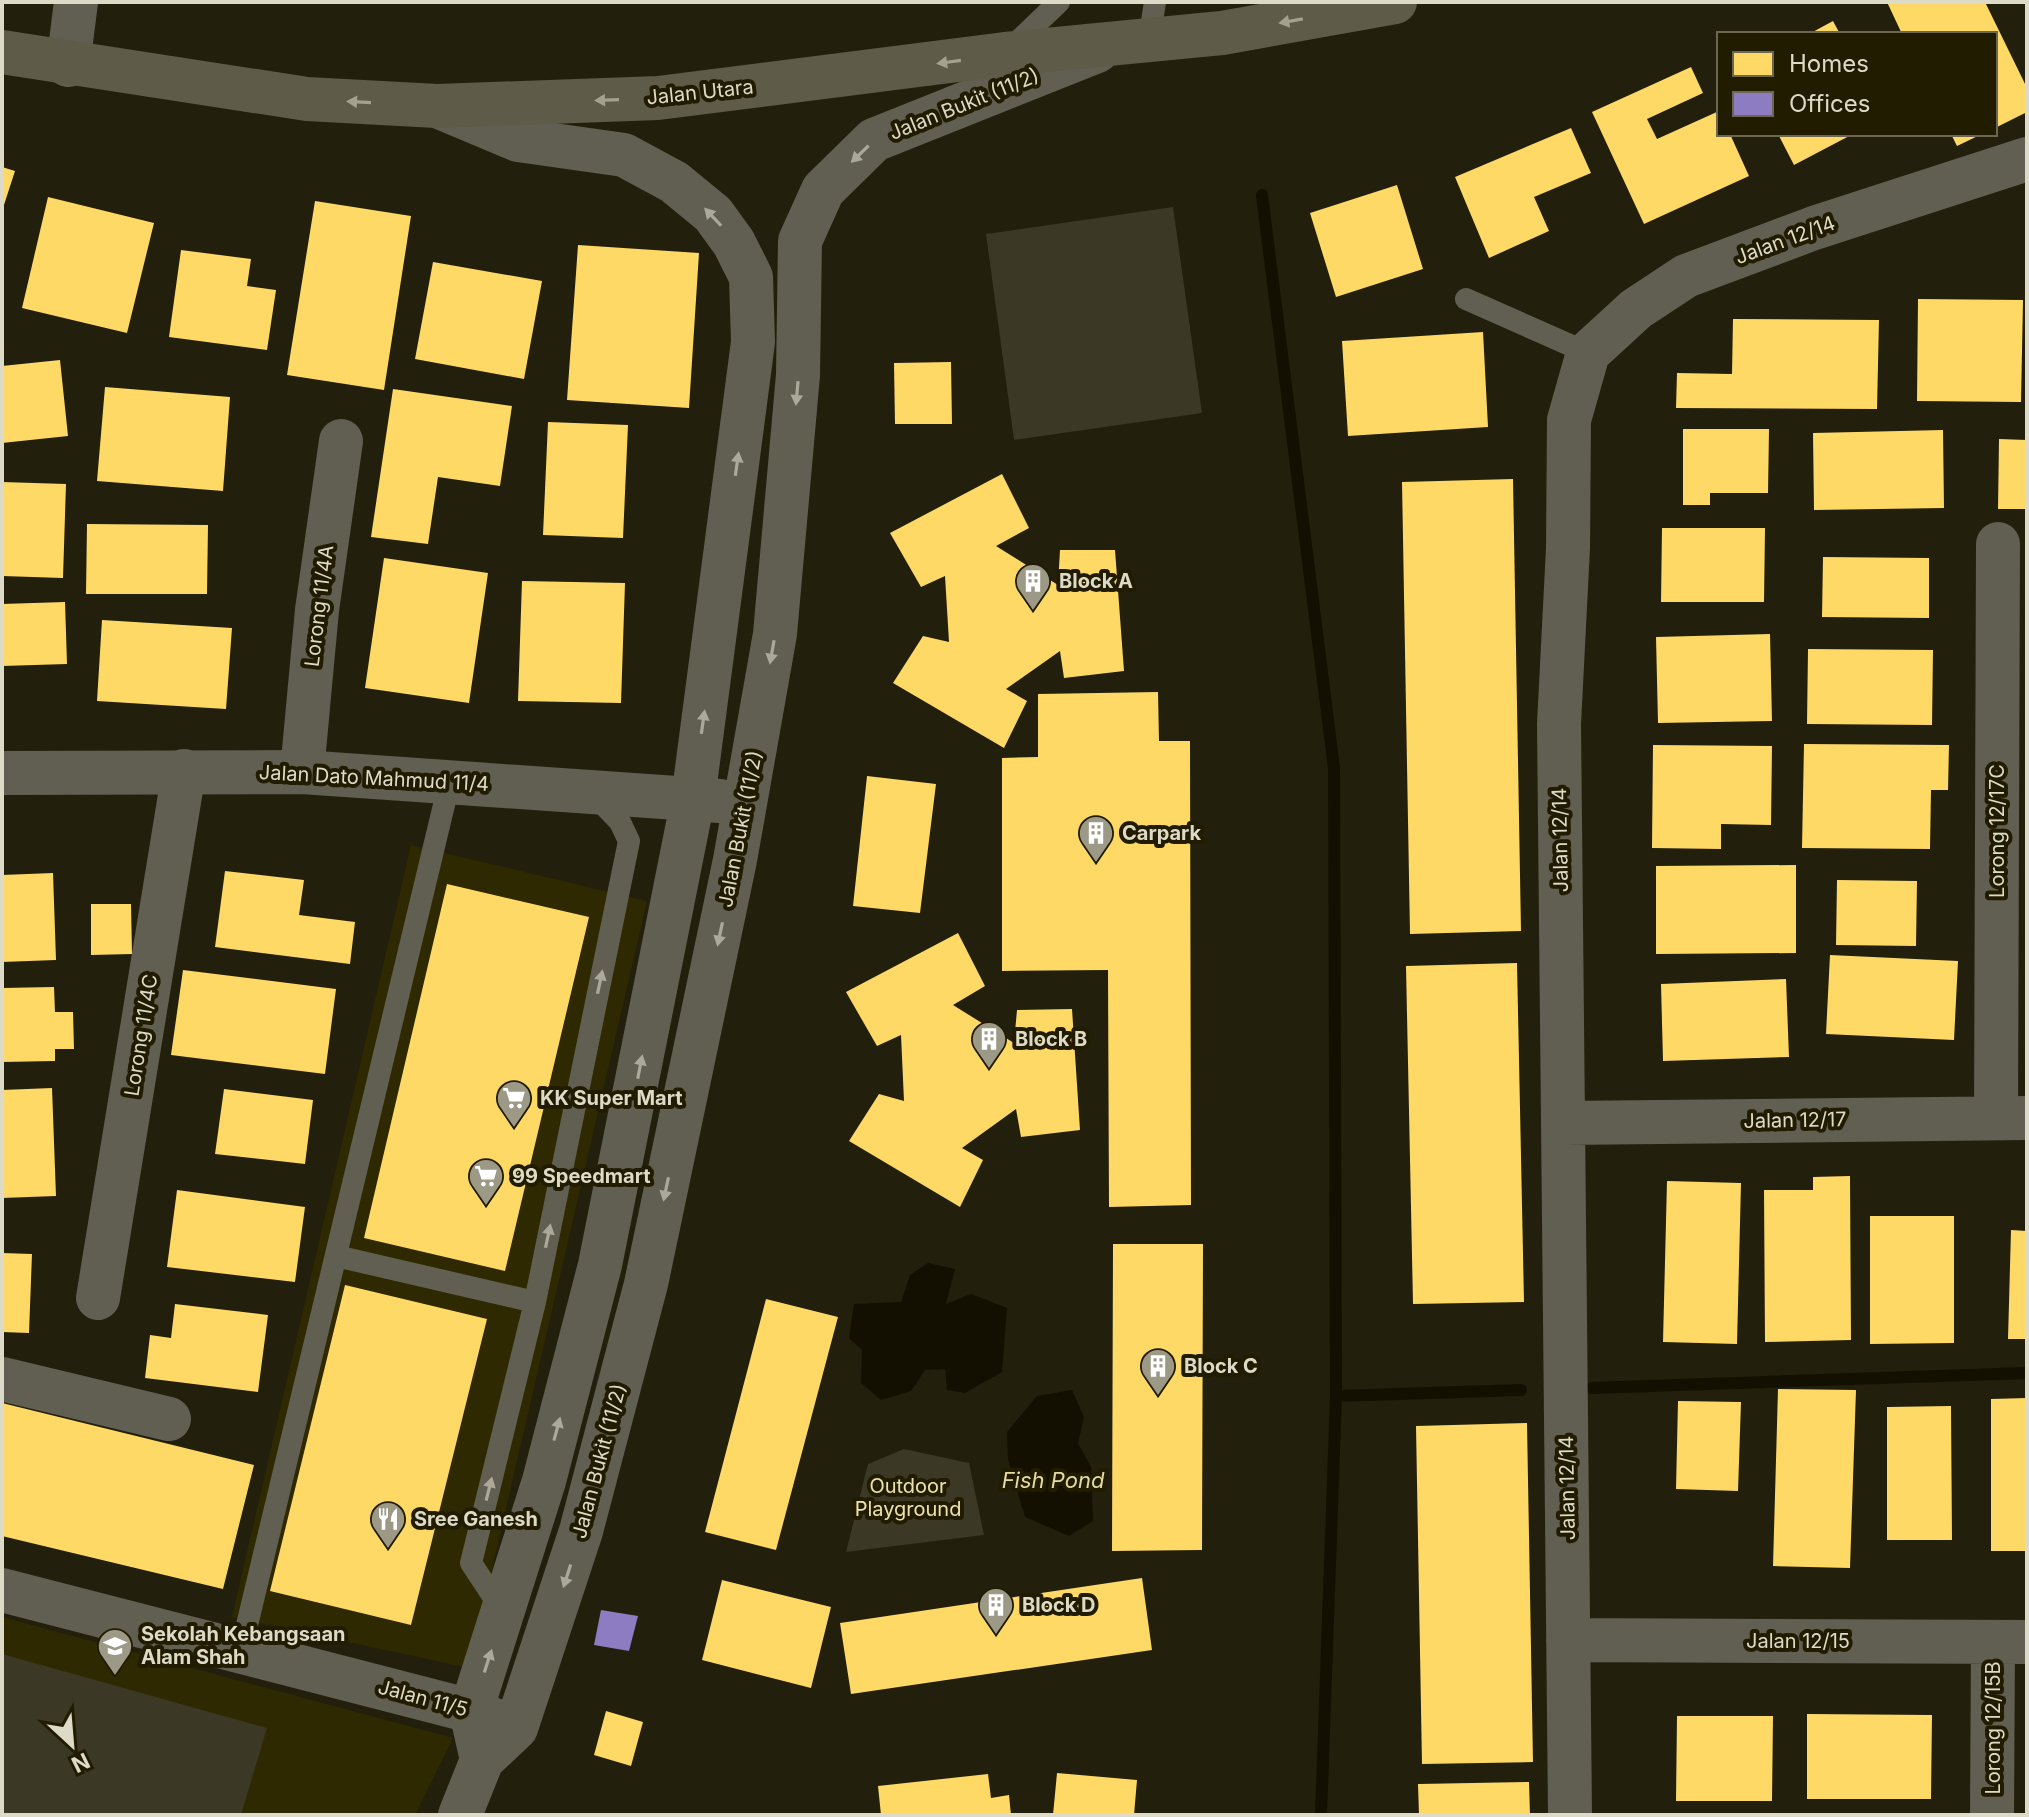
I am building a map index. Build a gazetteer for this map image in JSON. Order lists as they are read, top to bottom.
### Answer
{
  "streets": {
    "main road": ["Jalan Utara"],
    "street": [
      "Jalan Bukit (11/2)",
      "Jalan 12/14",
      "Lorong 11/4A",
      "Jalan Dato Mahmud 11/4",
      "Lorong 12/17C",
      "Lorong 11/4C",
      "Jalan 12/17",
      "Jalan 12/15",
      "Jalan 11/5",
      "Lorong 12/15B"
    ]
  },
  "crossings": [
    ["Jalan Utara", "Jalan Bukit (11/2)"],
    ["Jalan Bukit (11/2)", "Jalan Dato Mahmud 11/4"],
    ["Jalan Bukit (11/2)", "Jalan 11/5"],
    ["Jalan 12/14", "Jalan 12/17"],
    ["Jalan 12/14", "Jalan 12/15"],
    ["Lorong 11/4A", "Jalan Dato Mahmud 11/4"],
    ["Jalan Dato Mahmud 11/4", "Lorong 11/4C"],
    ["Lorong 12/17C", "Jalan 12/17"],
    ["Jalan 12/15", "Lorong 12/15B"]
  ],
  "one_way": ["Jalan Utara"],
  "water": ["Fish Pond"],
  "parks": ["Outdoor Playground"],
  "places": {
    "building": [
      "Block A",
      "Carpark",
      "Block B",
      "Block C",
      "Block D"
    ],
    "supermarket": ["KK Super Mart", "99 Speedmart"],
    "restaurant": ["Sree Ganesh"],
    "school or university": ["Sekolah Kebangsaan Alam Shah"]
  },
  "legend": ["Homes", "Offices"],
  "north": "bottom right"
}
